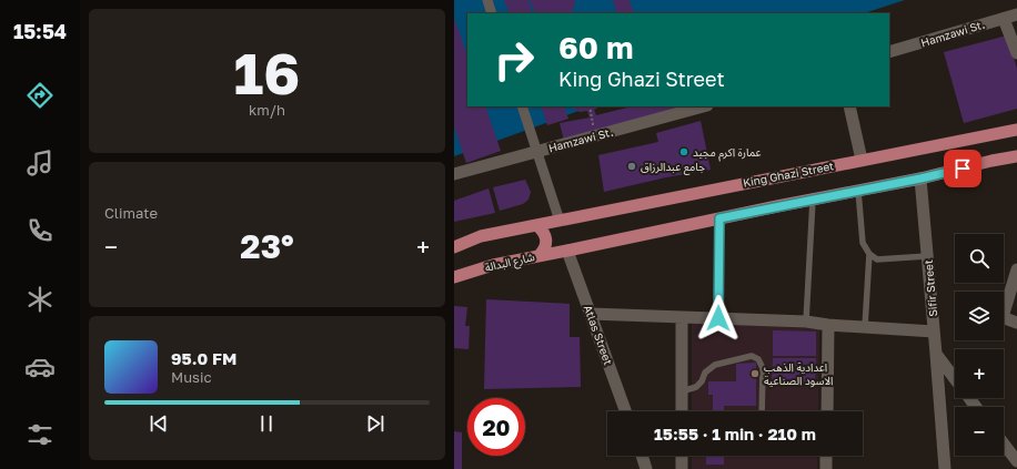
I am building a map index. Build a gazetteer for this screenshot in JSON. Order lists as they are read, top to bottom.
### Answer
{
  "streets": {
    "main road": ["King Ghazi Street", "شارع البدالة"],
    "street": ["Hamzawi St.", "Sifir Street", "Atlas Street"]
  },
  "crossings": [
    ["شارع البدالة", "Atlas Street"]
  ],
  "places": ["عمارة اكرم مجيد", "جامع عبدالرزاق", "اعدادية الذهب الاسود الصناعية"],
  "page": {
    "tabs": "15:54",
    "tile": [
      ["16", "km/h"],
      "Climate"
    ],
    "turn": ["60 m", "King Ghazi Street"],
    "heat": ["−", "23°", "+"],
    "map_buttons": ["+", "−"],
    "song": ["95.0 FM", "Music"],
    "limit": "20",
    "trip": "15:55 · 1 min · 210 m"
  }
}
